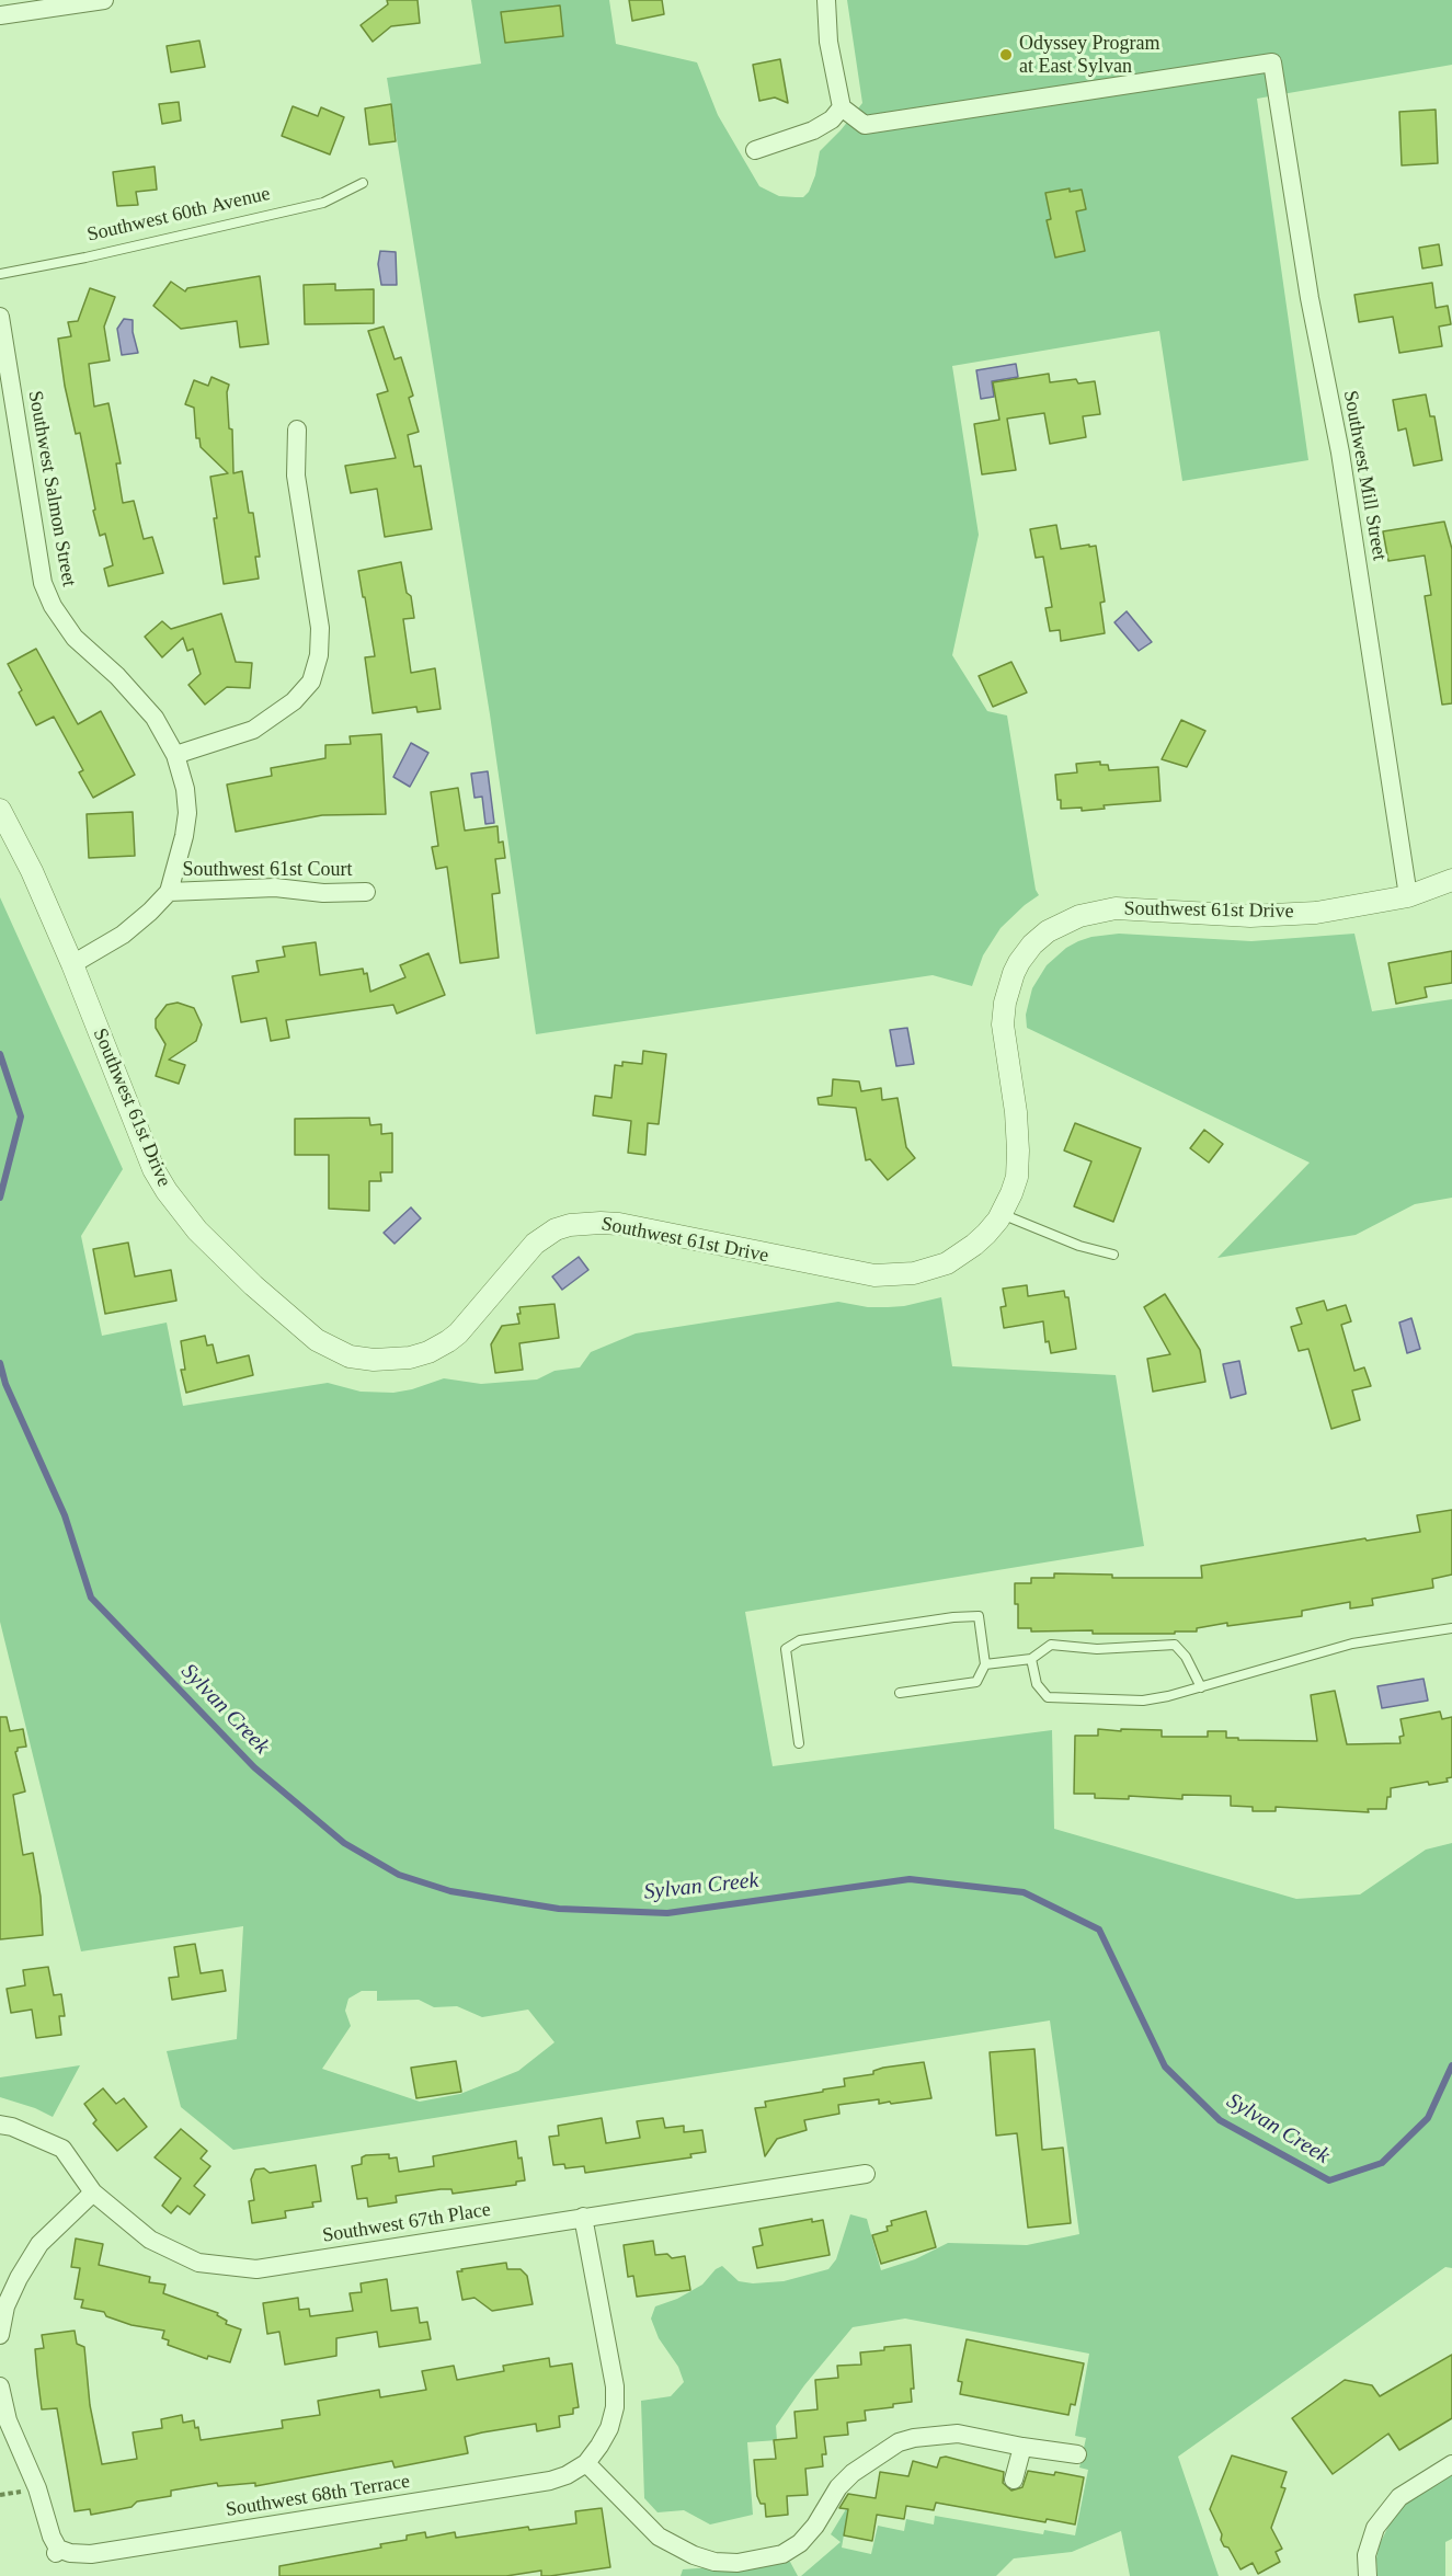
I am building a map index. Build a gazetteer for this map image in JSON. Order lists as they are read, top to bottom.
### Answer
{
  "streets": {
    "street": [
      "Southwest Mill Street",
      "Southwest Salmon Street",
      "Southwest 61st Court",
      "Southwest 61st Drive",
      "Southwest 67th Place",
      "Southwest 68th Terrace"
    ],
    "lane": ["Southwest 60th Avenue"]
  },
  "crossings": [
    ["Southwest Mill Street", "Southwest 61st Drive"],
    ["Southwest Salmon Street", "Southwest 61st Court"],
    ["Southwest Salmon Street", "Southwest 61st Drive"]
  ],
  "water": ["Sylvan Creek"],
  "places": ["Odyssey Program at East Sylvan"]
}
